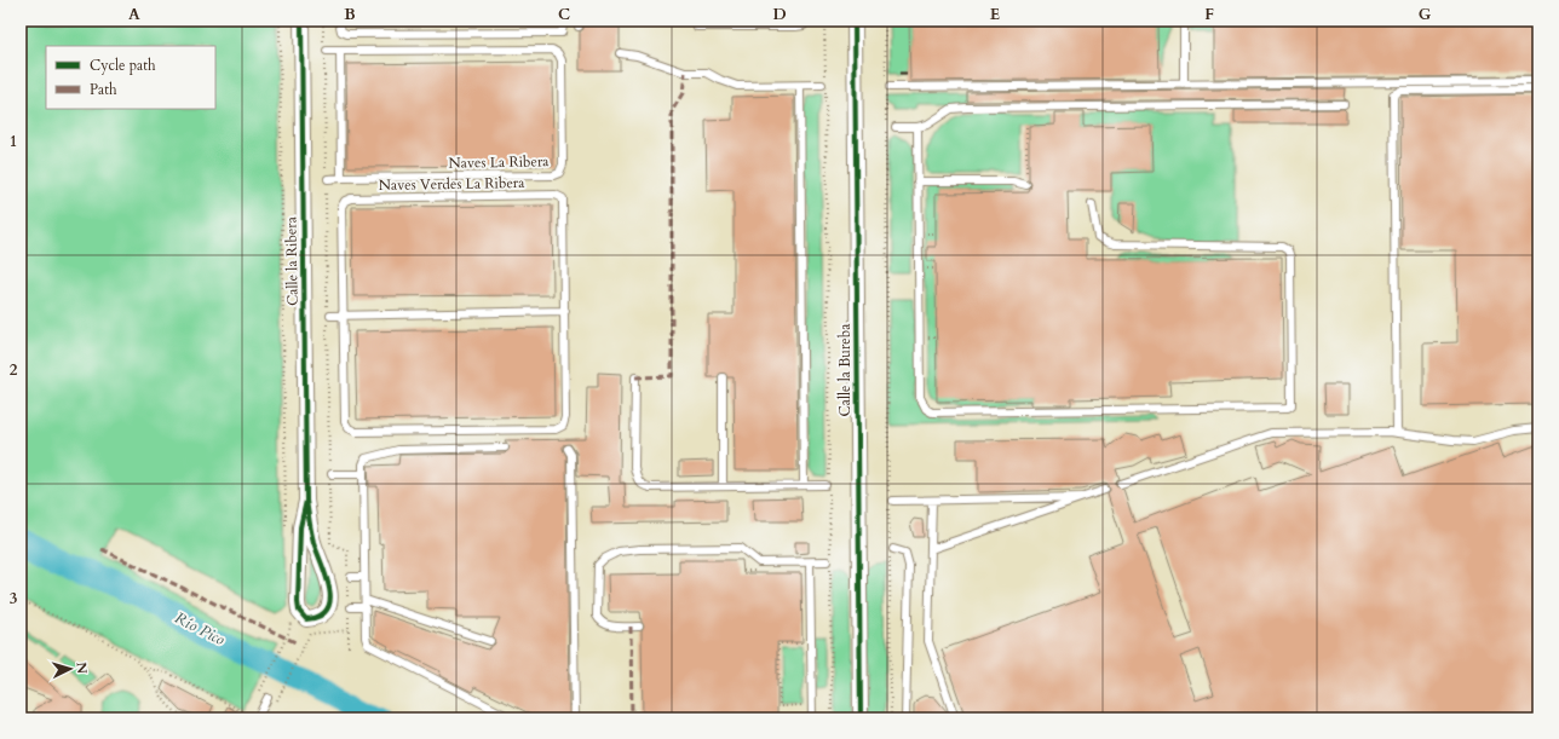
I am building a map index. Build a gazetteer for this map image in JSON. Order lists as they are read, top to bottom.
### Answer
{
  "streets": {
    "street": ["Calle la Ribera", "Calle la Bureba"],
    "lane": ["Naves La Ribera", "Naves Verdes La Ribera"]
  },
  "water": ["Río Pico"],
  "legend": ["Cycle path", "Path"],
  "north": "right",
  "grid": {
    "columns": [
      "A",
      "B",
      "C",
      "D",
      "E",
      "F",
      "G"
    ],
    "rows": ["1", "2", "3"]
  }
}
